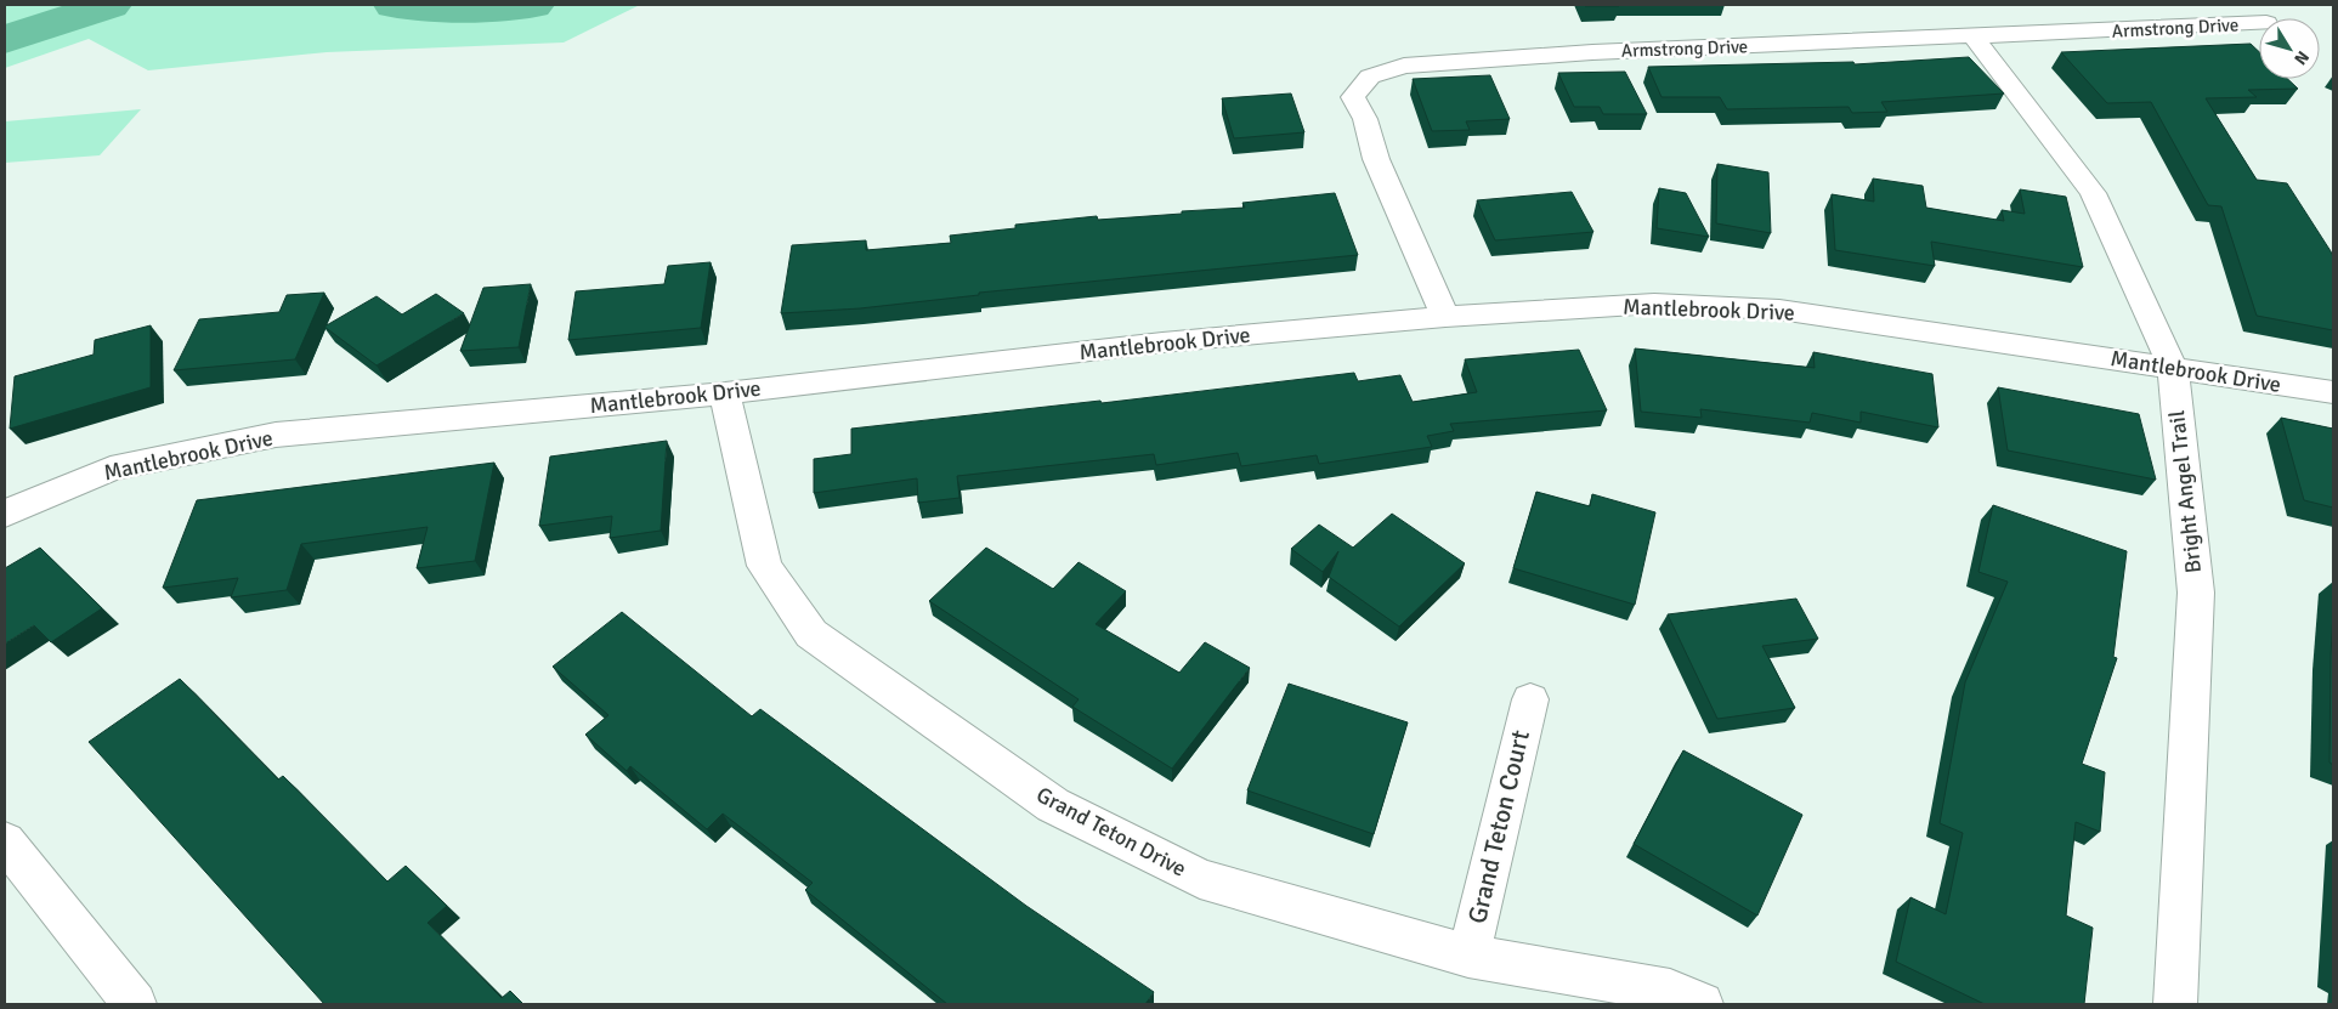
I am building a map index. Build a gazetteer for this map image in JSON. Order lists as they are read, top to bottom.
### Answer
{
  "streets": {
    "street": [
      "Armstrong Drive",
      "Mantlebrook Drive",
      "Bright Angel Trail",
      "Grand Teton Court",
      "Grand Teton Drive"
    ]
  },
  "crossings": [
    ["Armstrong Drive", "Mantlebrook Drive"],
    ["Armstrong Drive", "Bright Angel Trail"],
    ["Mantlebrook Drive", "Bright Angel Trail"],
    ["Mantlebrook Drive", "Grand Teton Drive"],
    ["Grand Teton Court", "Grand Teton Drive"]
  ],
  "north": "bottom right"
}
